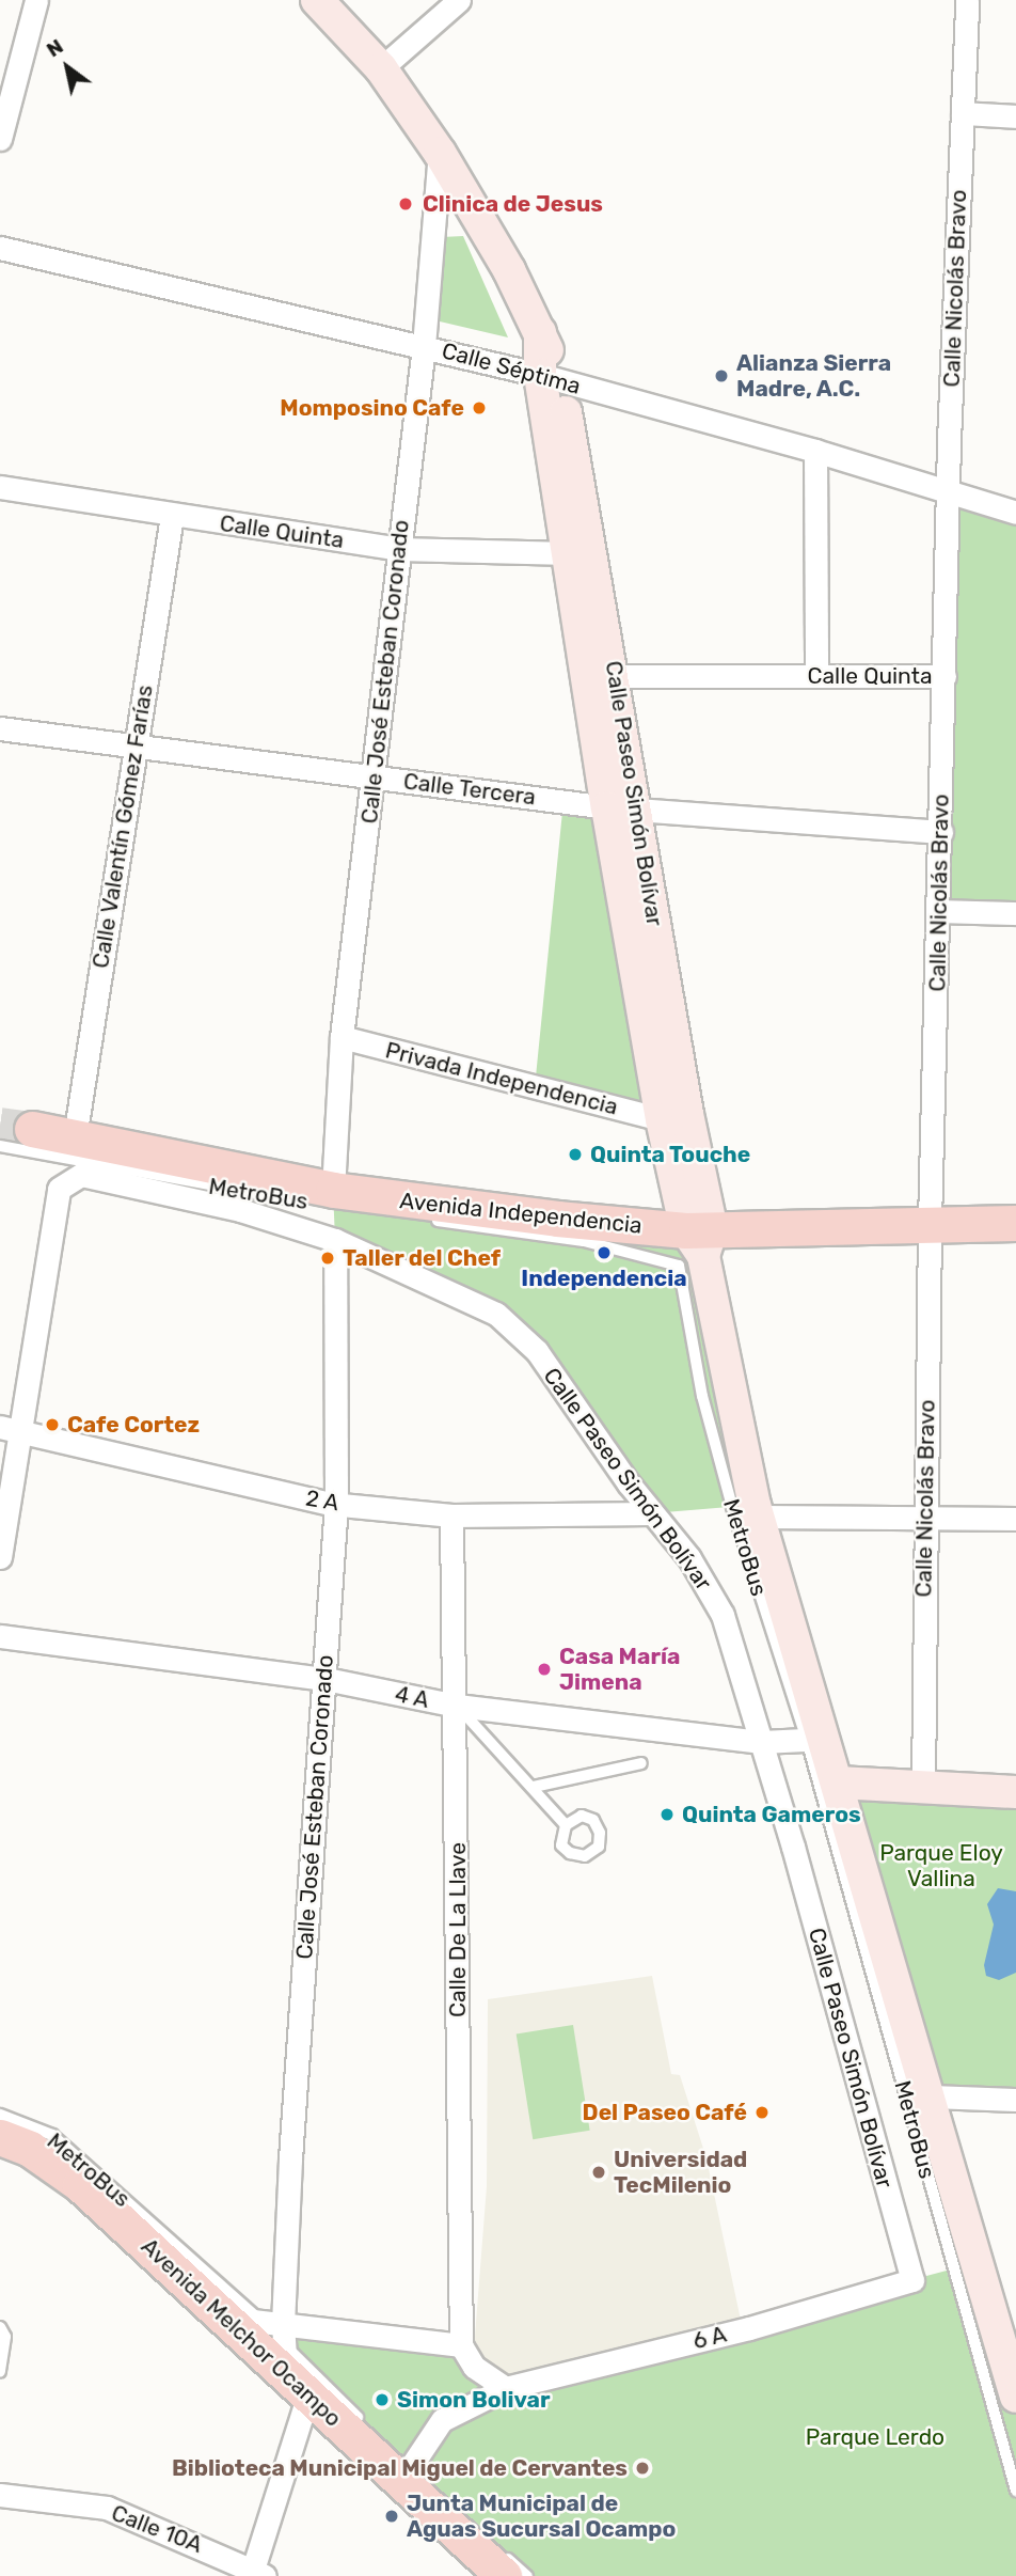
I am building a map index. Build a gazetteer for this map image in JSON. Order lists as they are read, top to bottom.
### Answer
{
  "streets": {
    "main road": ["Calle Paseo Simón Bolívar", "Avenida Independencia", "Avenida Melchor Ocampo"],
    "street": [
      "Calle Nicolás Bravo",
      "Calle Séptima",
      "Calle Quinta",
      "Calle José Esteban Coronado",
      "Calle Tercera",
      "Calle Valentín Gómez Farías",
      "Privada Independencia",
      "2 A",
      "4 A",
      "Calle De La Llave",
      "6 A",
      "Calle 10A"
    ],
    "lane": ["MetroBus"]
  },
  "crossings": [
    ["Calle Nicolás Bravo", "Calle Séptima"],
    ["Calle Nicolás Bravo", "Calle Quinta"],
    ["Calle Nicolás Bravo", "Calle Tercera"],
    ["Calle Nicolás Bravo", "Avenida Independencia"],
    ["Calle Séptima", "Calle José Esteban Coronado"],
    ["Calle Séptima", "Calle Paseo Simón Bolívar"],
    ["Calle Quinta", "Calle José Esteban Coronado"],
    ["Calle Quinta", "Calle Paseo Simón Bolívar"],
    ["Calle Quinta", "Calle Valentín Gómez Farías"],
    ["Calle José Esteban Coronado", "Calle Tercera"],
    ["Calle José Esteban Coronado", "Calle Paseo Simón Bolívar"],
    ["Calle José Esteban Coronado", "Privada Independencia"],
    ["Calle José Esteban Coronado", "MetroBus"],
    ["Calle José Esteban Coronado", "Avenida Independencia"],
    ["Calle José Esteban Coronado", "2 A"],
    ["Calle José Esteban Coronado", "4 A"],
    ["Calle José Esteban Coronado", "Avenida Melchor Ocampo"],
    ["Calle José Esteban Coronado", "Calle 10A"],
    ["Calle Tercera", "Calle Paseo Simón Bolívar"],
    ["Calle Tercera", "Calle Valentín Gómez Farías"],
    ["Calle Paseo Simón Bolívar", "Privada Independencia"],
    ["Calle Paseo Simón Bolívar", "MetroBus"],
    ["Calle Paseo Simón Bolívar", "Avenida Independencia"],
    ["Calle Paseo Simón Bolívar", "2 A"],
    ["Calle Paseo Simón Bolívar", "4 A"],
    ["Calle Paseo Simón Bolívar", "6 A"],
    ["Calle Valentín Gómez Farías", "Avenida Independencia"],
    ["MetroBus", "Avenida Independencia"],
    ["MetroBus", "4 A"],
    ["MetroBus", "Avenida Melchor Ocampo"],
    ["2 A", "Calle De La Llave"],
    ["4 A", "Calle De La Llave"],
    ["Avenida Melchor Ocampo", "6 A"]
  ],
  "parks": ["Parque Eloy Vallina", "Parque Lerdo"],
  "places": [
    "Clinica de Jesus",
    "Alianza Sierra Madre, A.C.",
    "Momposino Cafe",
    "Quinta Touche",
    "Independencia",
    "Taller del Chef",
    "Cafe Cortez",
    "Casa María Jimena",
    "Quinta Gameros",
    "Del Paseo Café",
    "Universidad TecMilenio",
    "Simon Bolivar",
    "Biblioteca Municipal Miguel de Cervantes",
    "Junta Municipal de Aguas Sucursal Ocampo"
  ],
  "north": "top left"
}
